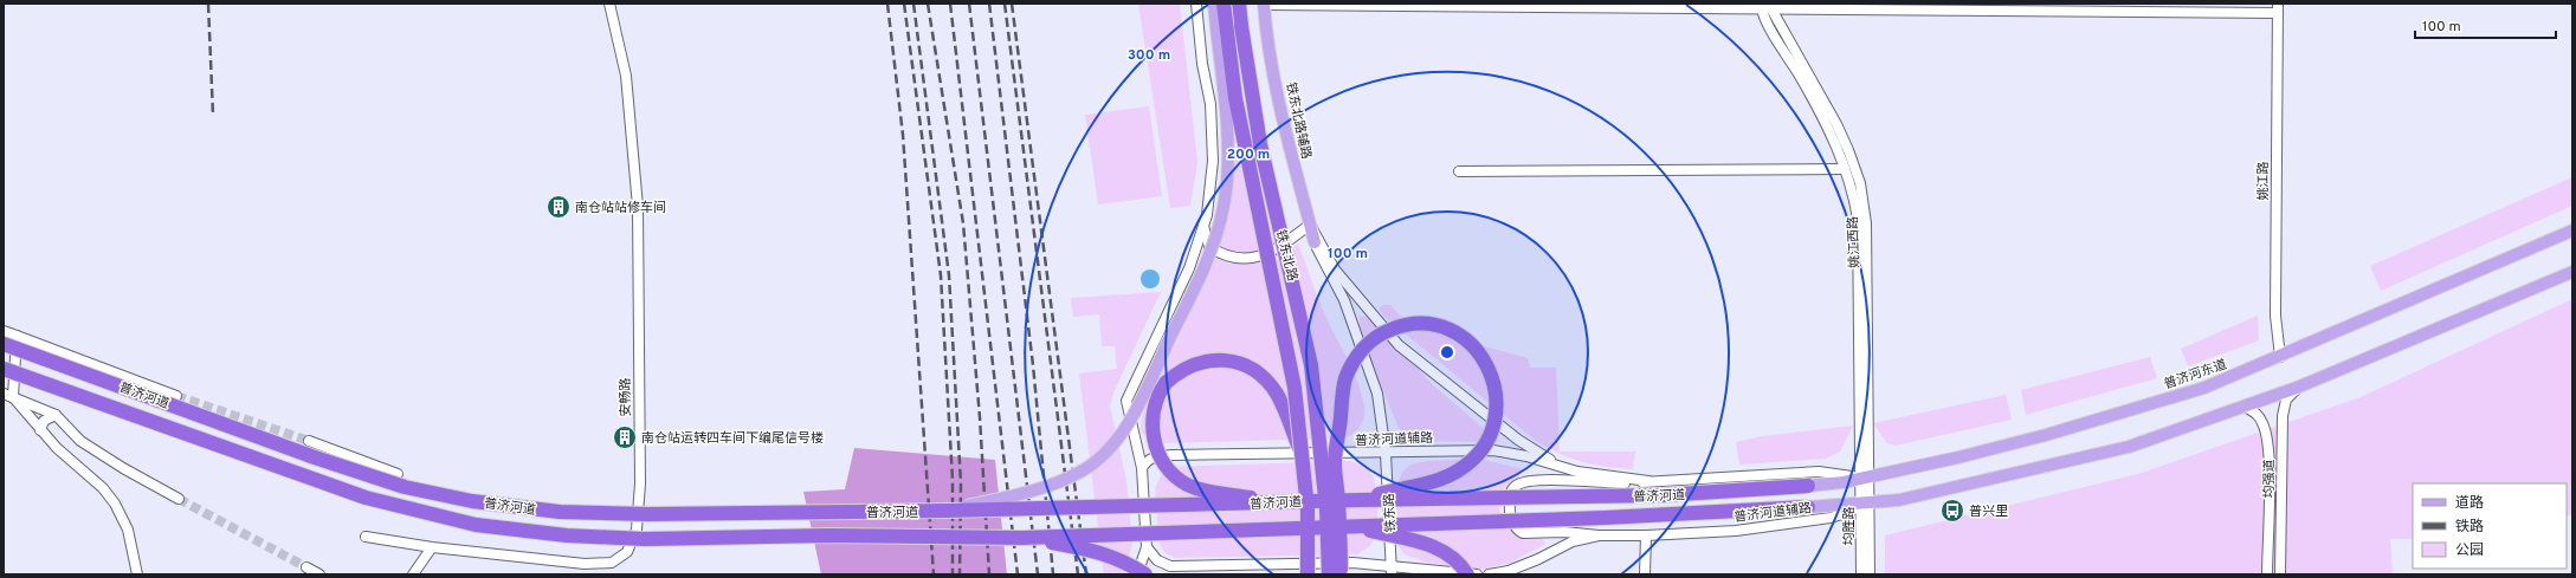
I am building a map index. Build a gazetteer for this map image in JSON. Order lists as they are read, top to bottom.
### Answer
{
  "streets": {
    "highway": ["铁东北路", "普济河道"],
    "main road": ["铁东北路辅路", "普济河东道"],
    "street": [
      "姚江路",
      "姚江西路",
      "安畅路",
      "普济河道辅路",
      "均强道",
      "铁东路",
      "均胜路"
    ]
  },
  "crossings": [
    ["姚江路", "普济河东道"],
    ["姚江西路", "普济河东道"],
    ["姚江西路", "普济河道辅路"],
    ["姚江西路", "均胜路"],
    ["普济河东道", "普济河道"],
    ["普济河东道", "普济河道辅路"],
    ["普济河东道", "均胜路"],
    ["普济河道辅路", "铁东路"],
    ["普济河道辅路", "均胜路"]
  ],
  "places": {
    "building": ["南仓站站修车间", "南仓站运转四车间下编尾信号楼"],
    "bus stop": ["普兴里"]
  },
  "legend": ["道路", "铁路", "公园"],
  "scale_bar": "100 m",
  "rings": ["300 m", "200 m", "100 m"]
}
